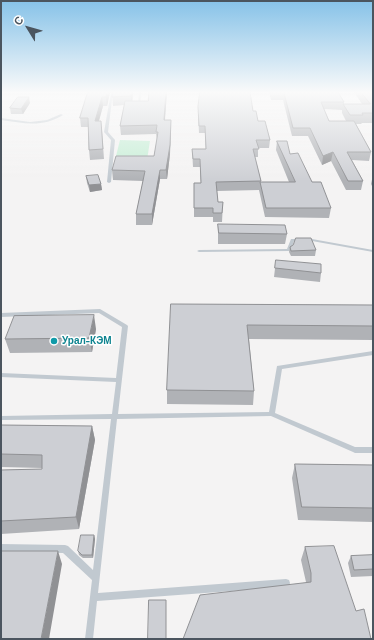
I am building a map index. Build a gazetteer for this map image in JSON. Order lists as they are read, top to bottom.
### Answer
{
  "places": ["Урал-КЭМ"],
  "north": "top left"
}
